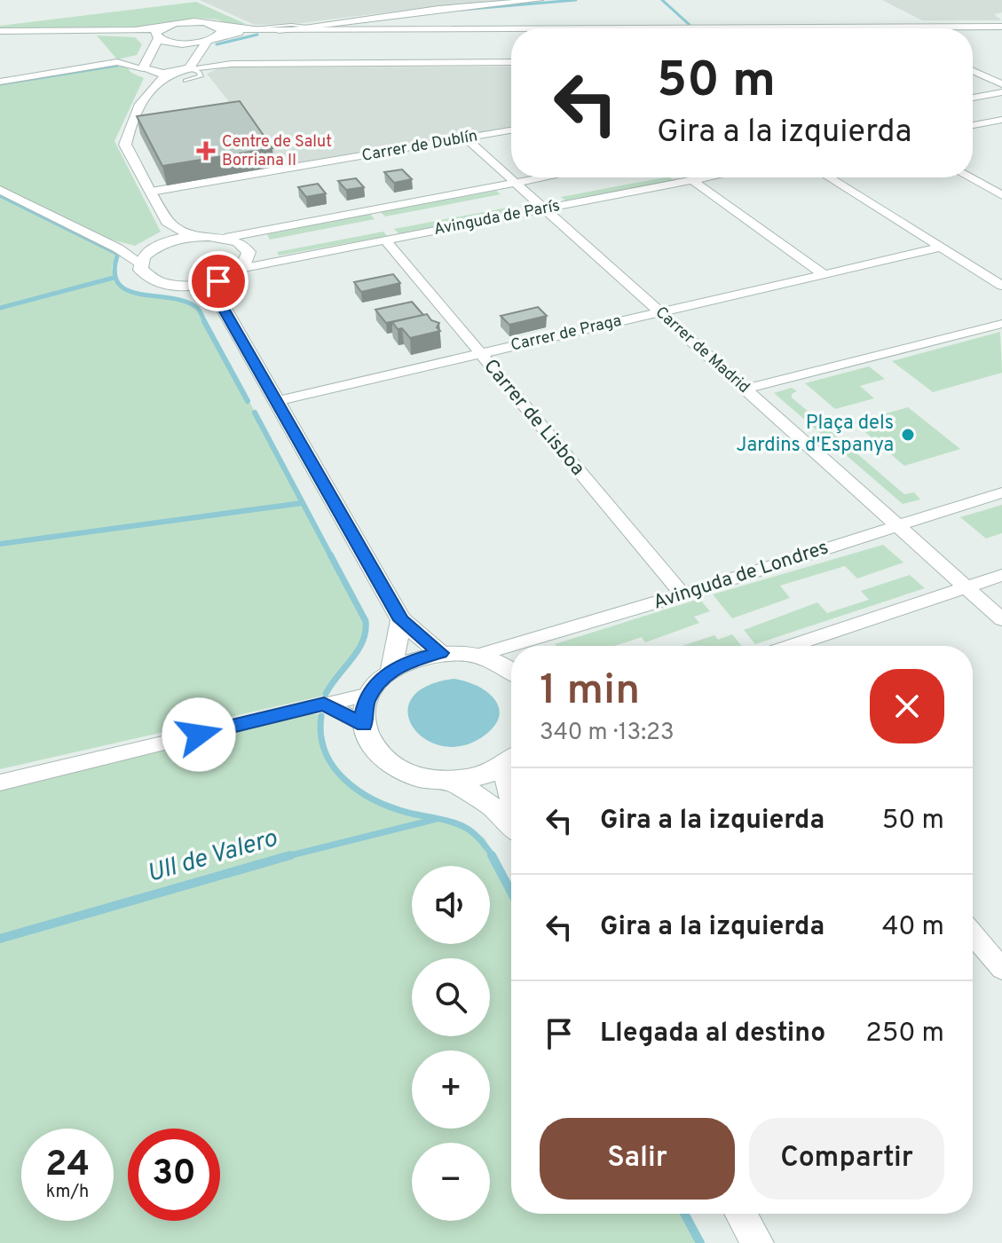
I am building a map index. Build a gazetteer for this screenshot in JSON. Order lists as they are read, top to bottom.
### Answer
{
  "streets": {
    "street": [
      "Carrer de Dublín",
      "Avinguda de París",
      "Carrer de Praga",
      "Carrer de Madrid",
      "Carrer de Lisboa",
      "Avinguda de Londres"
    ]
  },
  "crossings": [
    ["Carrer de Dublín", "Carrer de Madrid"],
    ["Avinguda de París", "Carrer de Madrid"],
    ["Avinguda de París", "Carrer de Lisboa"],
    ["Carrer de Praga", "Carrer de Madrid"],
    ["Carrer de Praga", "Carrer de Lisboa"],
    ["Carrer de Madrid", "Avinguda de Londres"],
    ["Carrer de Lisboa", "Avinguda de Londres"]
  ],
  "water": ["Ull de Valero"],
  "places": {
    "health": ["Centre de Salut Borriana II"],
    "other": ["Plaça dels Jardins d'Espanya"]
  },
  "page": {
    "turn": ["50 m", "Gira a la izquierda"],
    "heading": ["1 min", "340 m · 13:23"],
    "list": [
      {
        "name": "Gira a la izquierda",
        "value": "50 m"
      },
      {
        "name": "Gira a la izquierda",
        "value": "40 m"
      },
      {
        "name": "Llegada al destino",
        "value": "250 m"
      }
    ],
    "map_buttons": ["+", "−"],
    "buttons": ["Salir", "Compartir"],
    "speed": "24 km/h",
    "limit": "30"
  }
}
